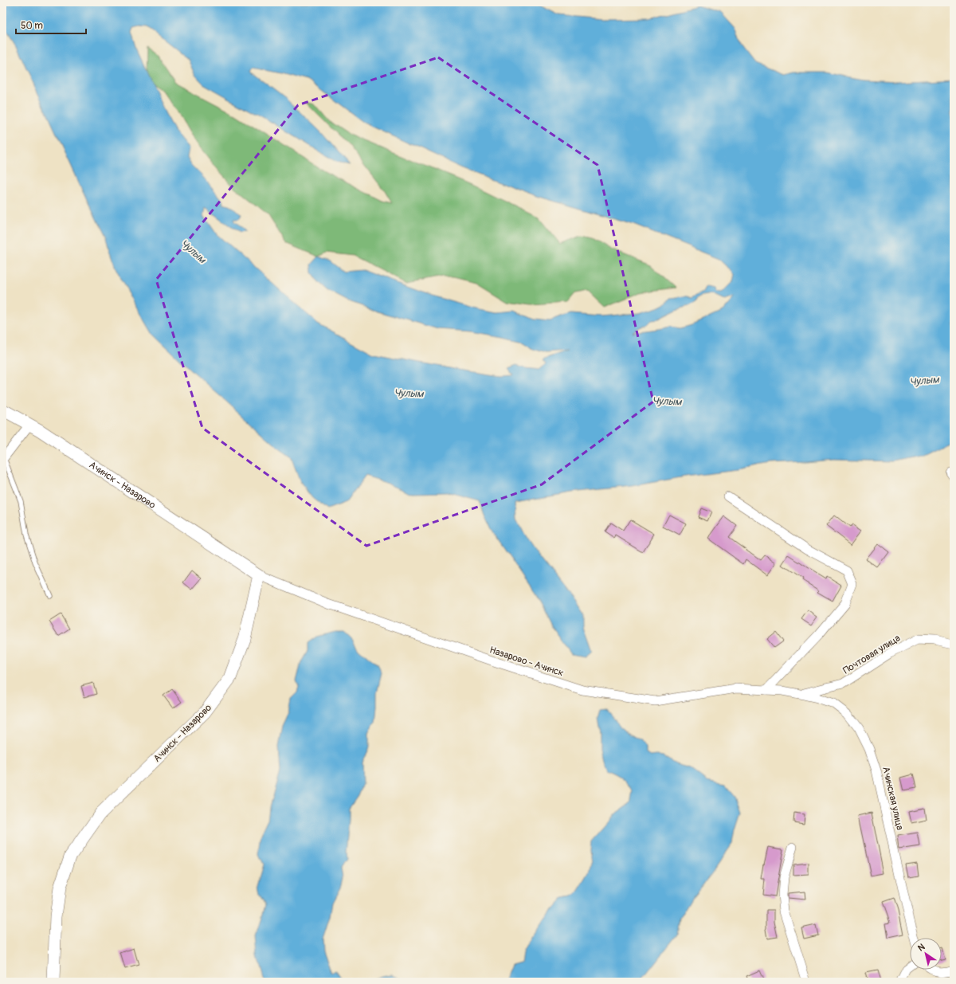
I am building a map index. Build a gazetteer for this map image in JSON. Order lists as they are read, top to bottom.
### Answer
{
  "streets": {
    "street": [
      "Ачинск - Назарово",
      "Почтовая улица",
      "Назарово - Ачинск",
      "Ачинская улица"
    ]
  },
  "crossings": [
    ["Ачинск - Назарово", "Назарово - Ачинск"],
    ["Почтовая улица", "Назарово - Ачинск"],
    ["Почтовая улица", "Ачинская улица"],
    ["Назарово - Ачинск", "Ачинская улица"]
  ],
  "water": ["Чулым"],
  "scale_bar": "50 m",
  "north": "top left"
}
